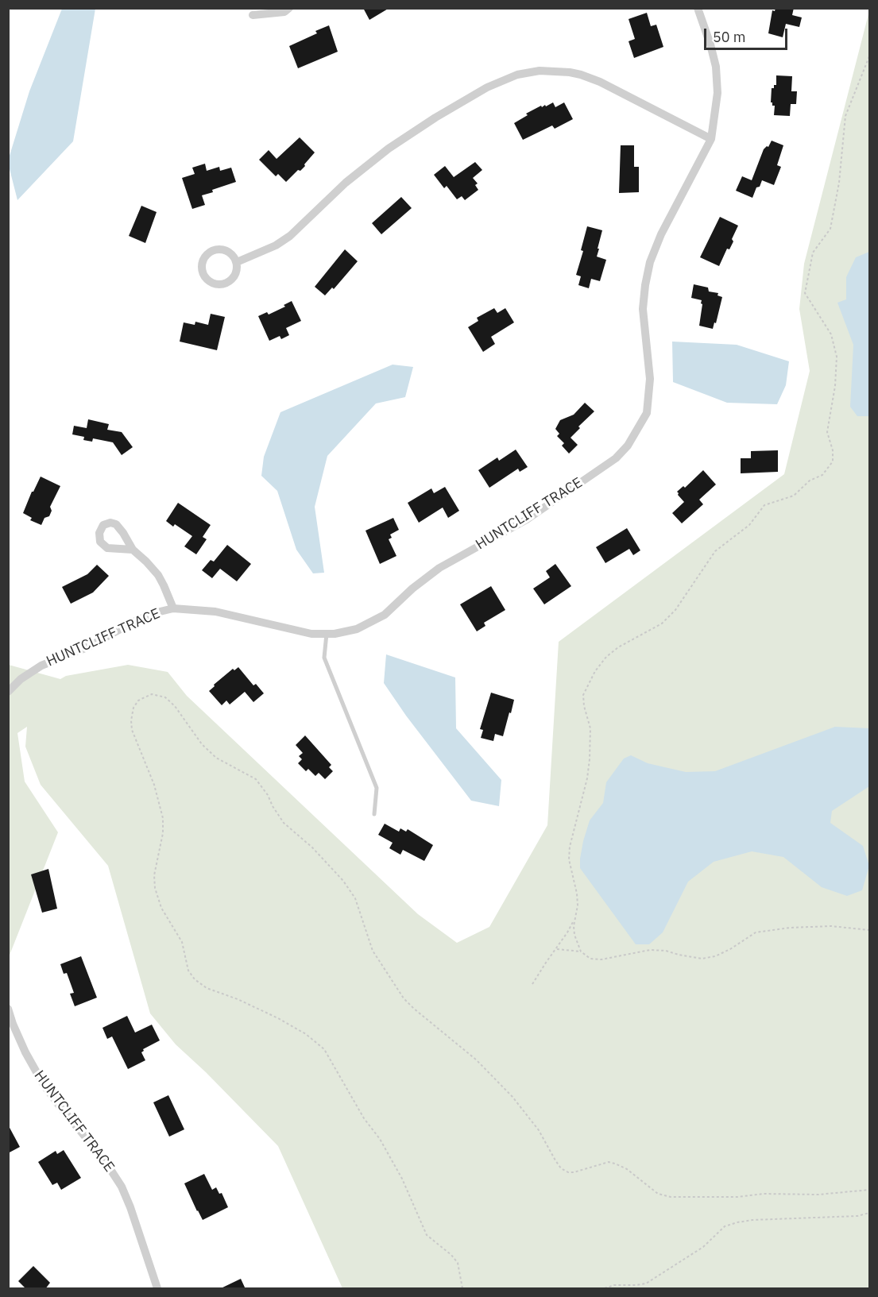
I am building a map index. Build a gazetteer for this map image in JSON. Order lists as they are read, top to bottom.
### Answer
{
  "streets": {
    "street": ["HUNTCLIFF TRACE"]
  },
  "scale_bar": "50 m"
}
